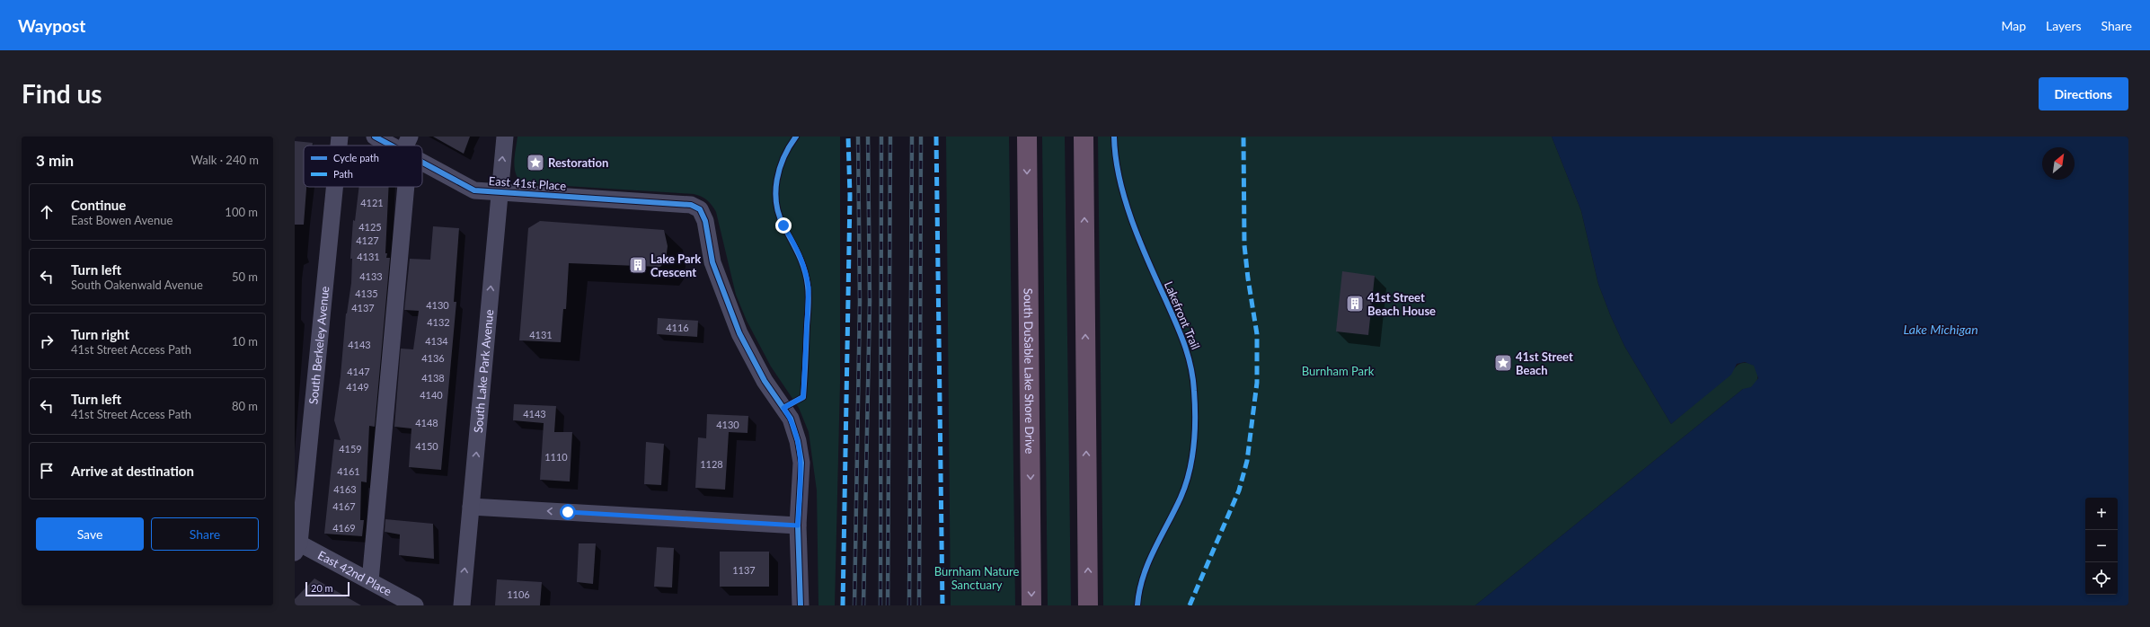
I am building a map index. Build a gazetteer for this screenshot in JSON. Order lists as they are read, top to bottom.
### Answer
{
  "streets": {
    "highway": ["South DuSable Lake Shore Drive"],
    "street": [
      "East 41st Place",
      "South Berkeley Avenue",
      "South Lake Park Avenue",
      "East 42nd Place"
    ],
    "cycle path": ["Lakefront Trail"]
  },
  "crossings": [
    ["East 41st Place", "South Lake Park Avenue"],
    ["South Berkeley Avenue", "East 42nd Place"]
  ],
  "water": ["Lake Michigan"],
  "parks": ["Burnham Park", "Burnham Nature Sanctuary"],
  "places": {
    "place": ["Restoration", "41st Street Beach"],
    "building": ["Lake Park Crescent", "41st Street Beach House"]
  },
  "house_numbers": [
    "4121",
    "4125",
    "4127",
    "4131",
    "4133",
    "4135",
    "4130",
    "4137",
    "4132",
    "4116",
    "4131",
    "4134",
    "4143",
    "4136",
    "4147",
    "4138",
    "4149",
    "4140",
    "4143",
    "4148",
    "4130",
    "4150",
    "4159",
    "1110",
    "1128",
    "4161",
    "4163",
    "4167",
    "4169",
    "1137",
    "1106"
  ],
  "legend": ["Cycle path", "Path"],
  "scale_bar": "20 m",
  "north": "top right",
  "page": {
    "header": "Waypost",
    "nav": ["Map", "Layers", "Share"],
    "buttons": [
      "Directions",
      ["Save", "Share"]
    ],
    "title": "Find us",
    "heading": ["3 min", "Walk · 240 m"],
    "list": [
      ["Continue", "East Bowen Avenue", "100 m"],
      ["Turn left", "South Oakenwald Avenue", "50 m"],
      ["Turn right", "41st Street Access Path", "10 m"],
      ["Turn left", "41st Street Access Path", "80 m"],
      "Arrive at destination"
    ],
    "map_buttons": ["+", "−"],
    "scale": "20 m"
  }
}
